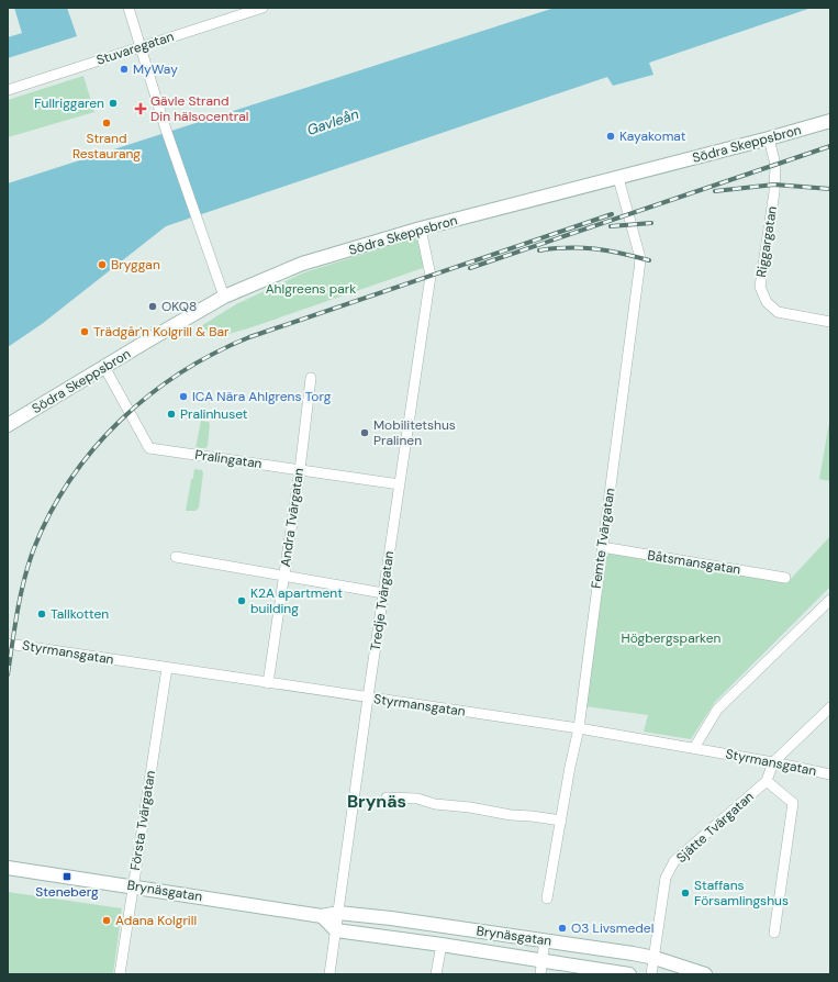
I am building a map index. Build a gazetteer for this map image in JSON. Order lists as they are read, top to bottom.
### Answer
{
  "streets": {
    "street": [
      "Stuvaregatan",
      "Södra Skeppsbron",
      "Riggargatan",
      "Pralingatan",
      "Andra Tvärgatan",
      "Femte Tvärgatan",
      "Båtsmansgatan",
      "Tredje Tvärgatan",
      "Styrmansgatan",
      "Första Tvärgatan",
      "Sjätte Tvärgatan",
      "Brynäsgatan"
    ]
  },
  "crossings": [
    ["Södra Skeppsbron", "Riggargatan"],
    ["Södra Skeppsbron", "Pralingatan"],
    ["Södra Skeppsbron", "Femte Tvärgatan"],
    ["Södra Skeppsbron", "Tredje Tvärgatan"],
    ["Pralingatan", "Andra Tvärgatan"],
    ["Pralingatan", "Tredje Tvärgatan"],
    ["Andra Tvärgatan", "Styrmansgatan"],
    ["Femte Tvärgatan", "Båtsmansgatan"],
    ["Femte Tvärgatan", "Styrmansgatan"],
    ["Tredje Tvärgatan", "Styrmansgatan"],
    ["Tredje Tvärgatan", "Brynäsgatan"],
    ["Styrmansgatan", "Första Tvärgatan"],
    ["Styrmansgatan", "Sjätte Tvärgatan"],
    ["Första Tvärgatan", "Brynäsgatan"],
    ["Sjätte Tvärgatan", "Brynäsgatan"]
  ],
  "districts": ["Brynäs"],
  "water": ["Gavleån"],
  "parks": ["Ahlgreens park", "Högbergsparken"],
  "places": {
    "other": [
      "MyWay",
      "Fullriggaren",
      "Strand Restaurang",
      "Kayakomat",
      "Bryggan",
      "OKQ8",
      "Trädgår'n Kolgrill & Bar",
      "ICA Nära Ahlgrens Torg",
      "Pralinhuset",
      "Mobilitetshus Pralinen",
      "K2A apartment building",
      "Tallkotten",
      "Staffans Församlingshus",
      "Adana Kolgrill",
      "O3 Livsmedel"
    ],
    "health": ["Gävle Strand Din hälsocentral"],
    "transit": ["Steneberg"]
  }
}
